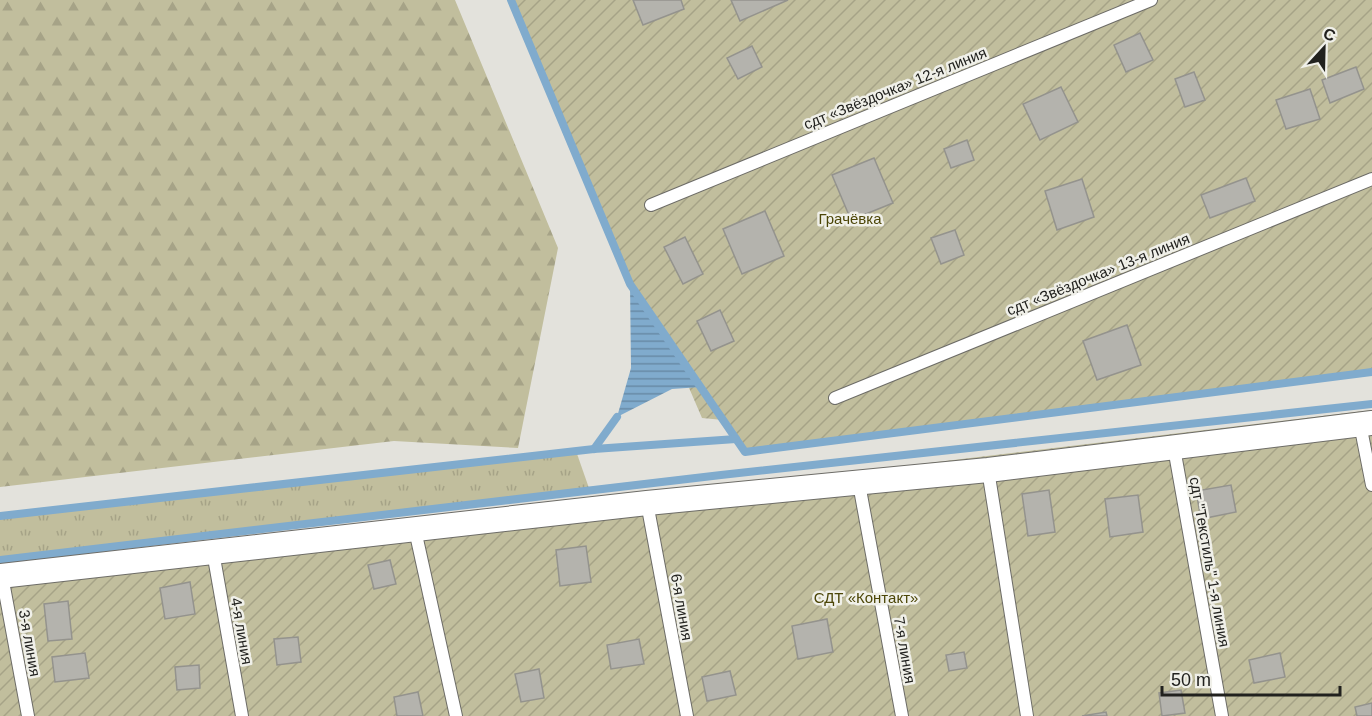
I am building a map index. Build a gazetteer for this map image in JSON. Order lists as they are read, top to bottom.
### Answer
{
  "streets": {
    "lane": [
      "сдт «Звёздочка» 12-я линия",
      "сдт «Звёздочка» 13-я линия",
      "сдт \"Текстиль\" 1-я линия",
      "6-я линия",
      "4-я линия",
      "3-я линия",
      "7-я линия"
    ]
  },
  "parks": ["Грачёвка", "СДТ «Контакт»"],
  "scale_bar": "50 m",
  "north": "top"
}
